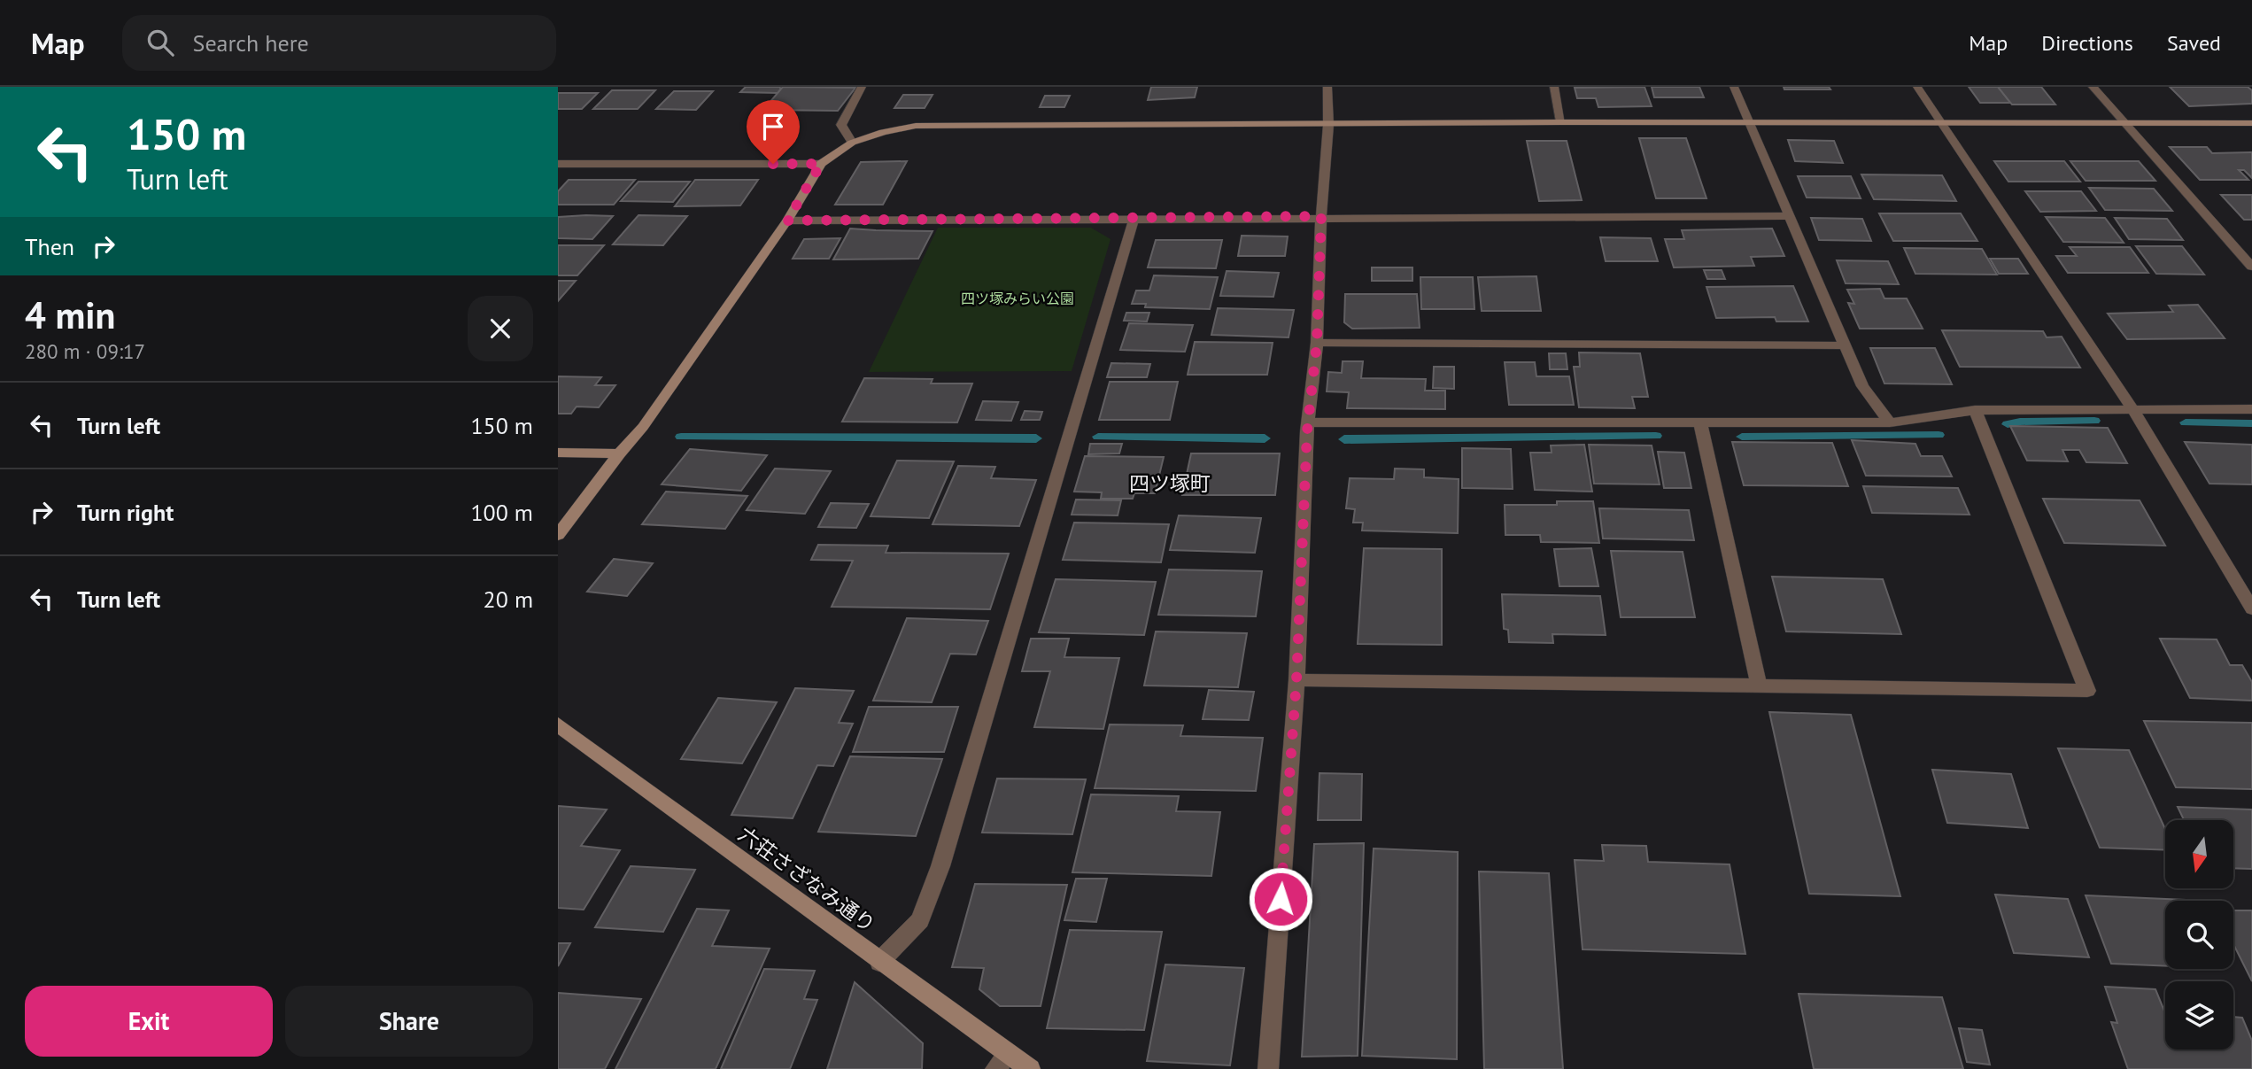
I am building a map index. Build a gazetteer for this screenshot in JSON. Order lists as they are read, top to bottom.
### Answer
{
  "streets": {
    "street": ["六荘さざなみ通り"]
  },
  "districts": ["四ツ塚町"],
  "parks": ["四ツ塚みらい公園"],
  "north": "bottom",
  "page": {
    "header": "Map",
    "search": "Search here",
    "nav": ["Map", "Directions", "Saved"],
    "turn": ["150 m", "Turn left"],
    "then": "Then",
    "heading": ["4 min", "280 m · 09:17"],
    "list": [
      {
        "name": "Turn left",
        "value": "150 m"
      },
      {
        "name": "Turn right",
        "value": "100 m"
      },
      {
        "name": "Turn left",
        "value": "20 m"
      }
    ],
    "buttons": ["Exit", "Share"]
  }
}
